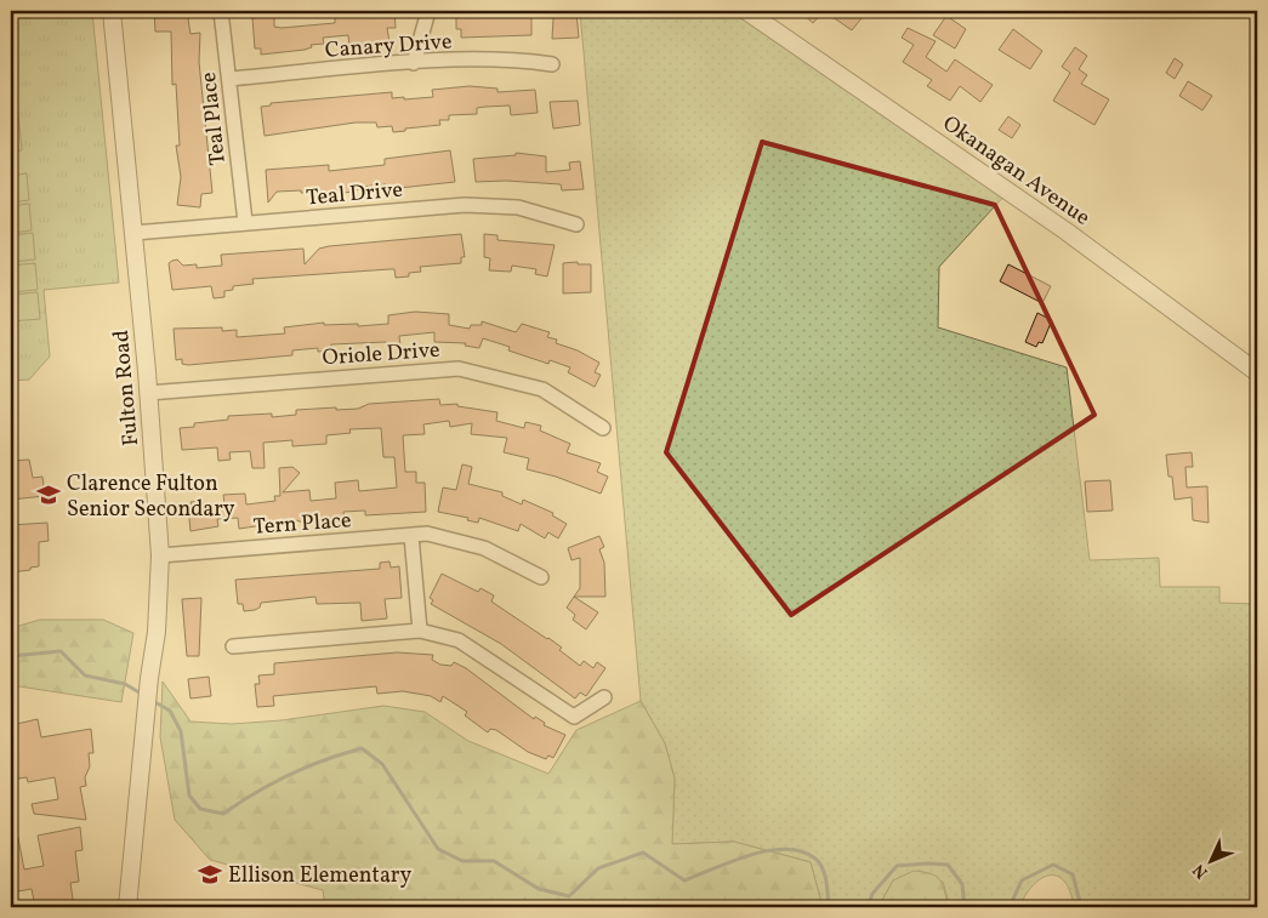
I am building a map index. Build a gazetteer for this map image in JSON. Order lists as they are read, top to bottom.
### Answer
{
  "streets": {
    "street": [
      "Canary Drive",
      "Teal Place",
      "Okanagan Avenue",
      "Teal Drive",
      "Oriole Drive",
      "Fulton Road",
      "Tern Place"
    ]
  },
  "crossings": [
    ["Canary Drive", "Teal Place"],
    ["Teal Place", "Teal Drive"],
    ["Teal Drive", "Fulton Road"],
    ["Oriole Drive", "Fulton Road"],
    ["Fulton Road", "Tern Place"]
  ],
  "places": {
    "school or university": ["Clarence Fulton Senior Secondary", "Ellison Elementary"]
  },
  "north": "bottom left"
}
